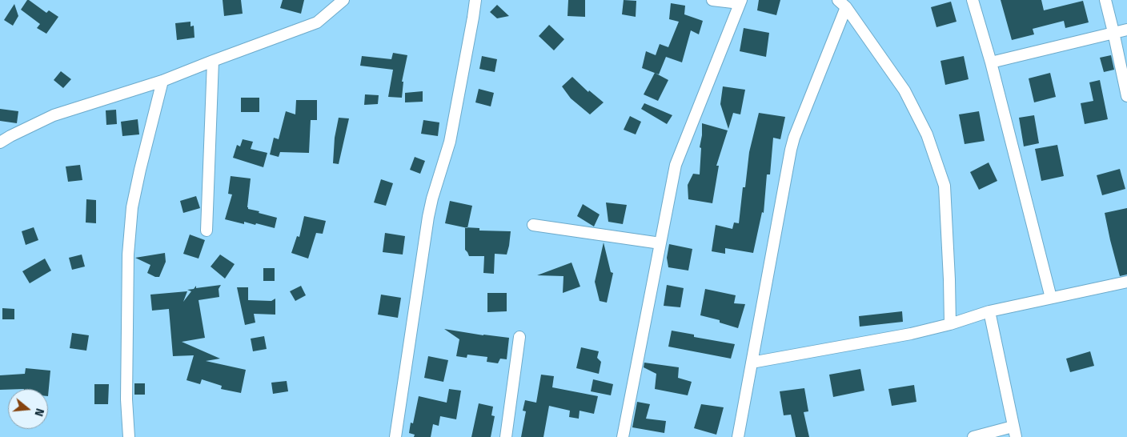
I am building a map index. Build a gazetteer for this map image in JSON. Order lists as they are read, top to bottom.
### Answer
{
  "north": "right"
}
